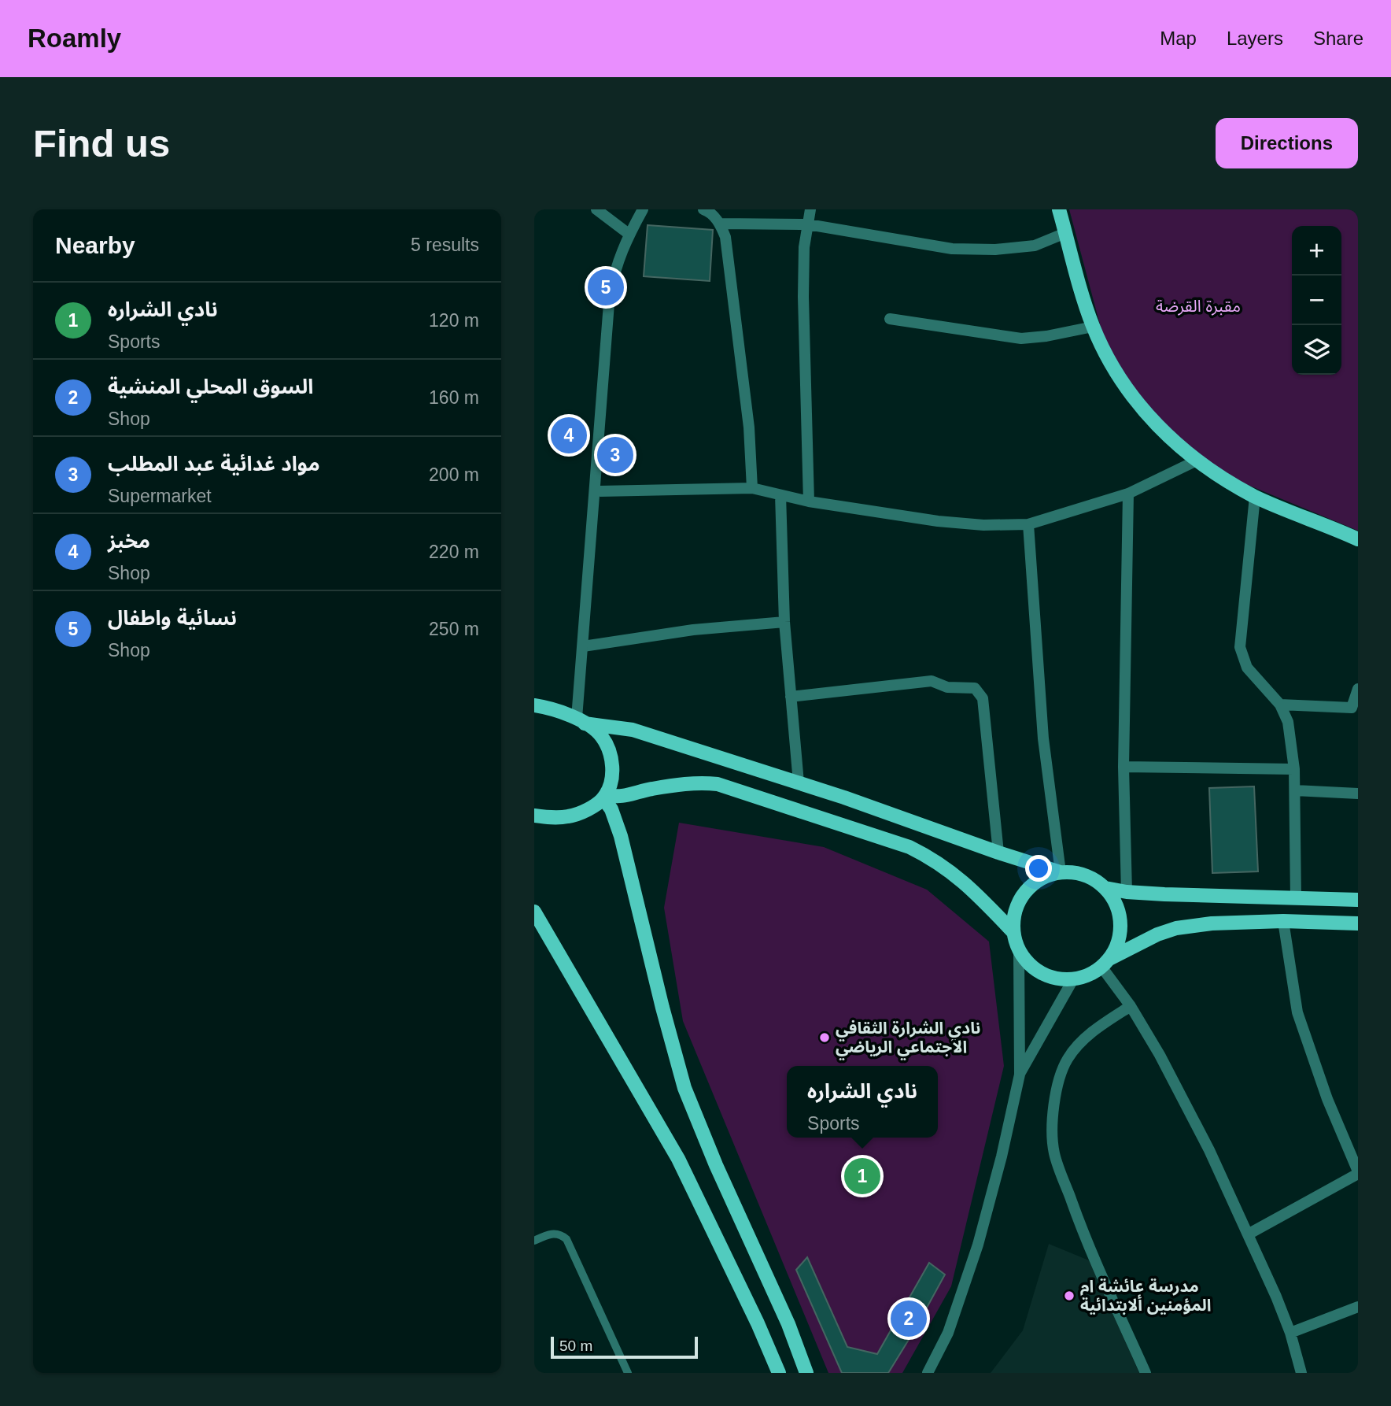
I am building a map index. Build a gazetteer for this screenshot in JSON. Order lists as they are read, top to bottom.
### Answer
{
  "parks": ["مقبرة القرضة"],
  "places": ["نادي الشرارة الثقافي الاجتماعي الرياضي", "مدرسة عائشة ام المؤمنين ألابتدائية"],
  "scale_bar": "50 m",
  "page": {
    "header": "Roamly",
    "nav": ["Map", "Layers", "Share"],
    "buttons": "Directions",
    "title": "Find us",
    "heading": ["Nearby", "5 results"],
    "map_buttons": ["+", "−"],
    "pins": [
      "5",
      "4",
      "3",
      "1",
      "2"
    ],
    "list": [
      {
        "mark": "1",
        "name": "نادي الشراره",
        "note": "Sports",
        "value": "120 m"
      },
      {
        "mark": "2",
        "name": "السوق المحلي المنشية",
        "note": "Shop",
        "value": "160 m"
      },
      {
        "mark": "3",
        "name": "مواد غدائية عبد المطلب",
        "note": "Supermarket",
        "value": "200 m"
      },
      {
        "mark": "4",
        "name": "مخبز",
        "note": "Shop",
        "value": "220 m"
      },
      {
        "mark": "5",
        "name": "نسائية واطفال",
        "note": "Shop",
        "value": "250 m"
      }
    ],
    "popup": ["نادي الشراره", "Sports"],
    "scale": "50 m"
  }
}
